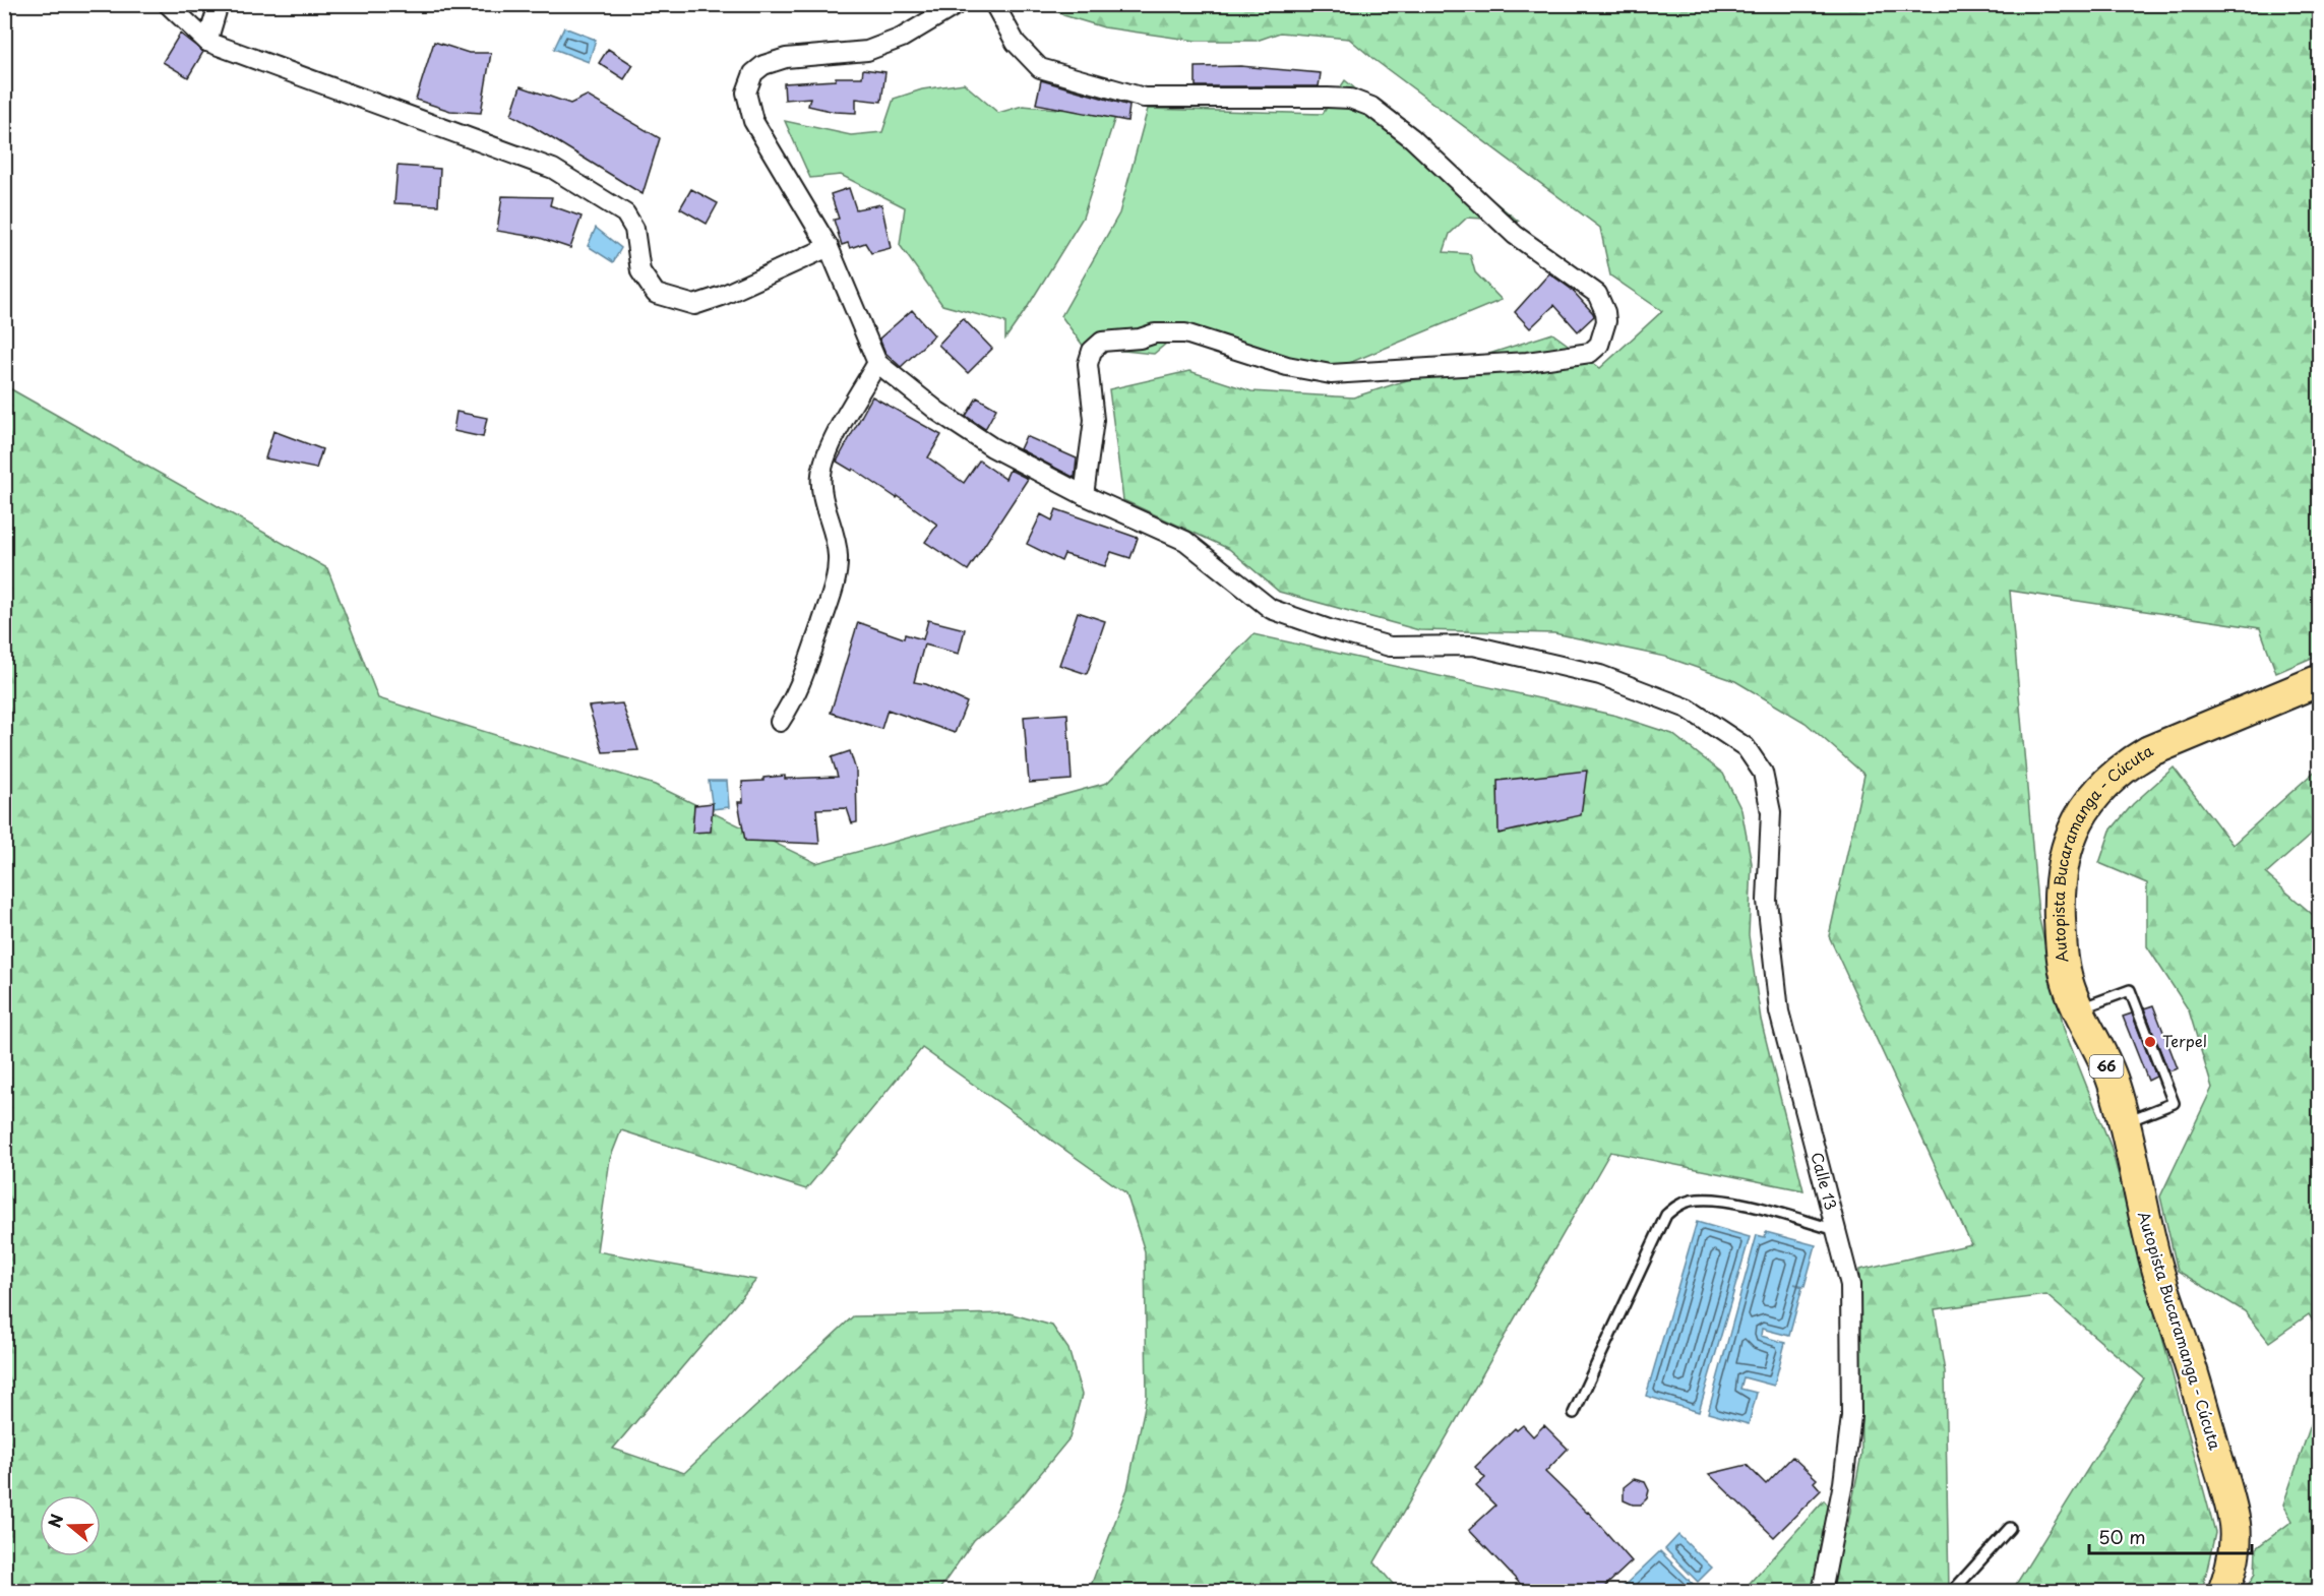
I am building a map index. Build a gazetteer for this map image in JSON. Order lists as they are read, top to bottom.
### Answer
{
  "streets": {
    "highway": ["Autopista Bucaramanga - Cúcuta", "66"],
    "street": ["Calle 13"]
  },
  "places": ["Terpel"],
  "scale_bar": "50 m",
  "north": "left"
}
